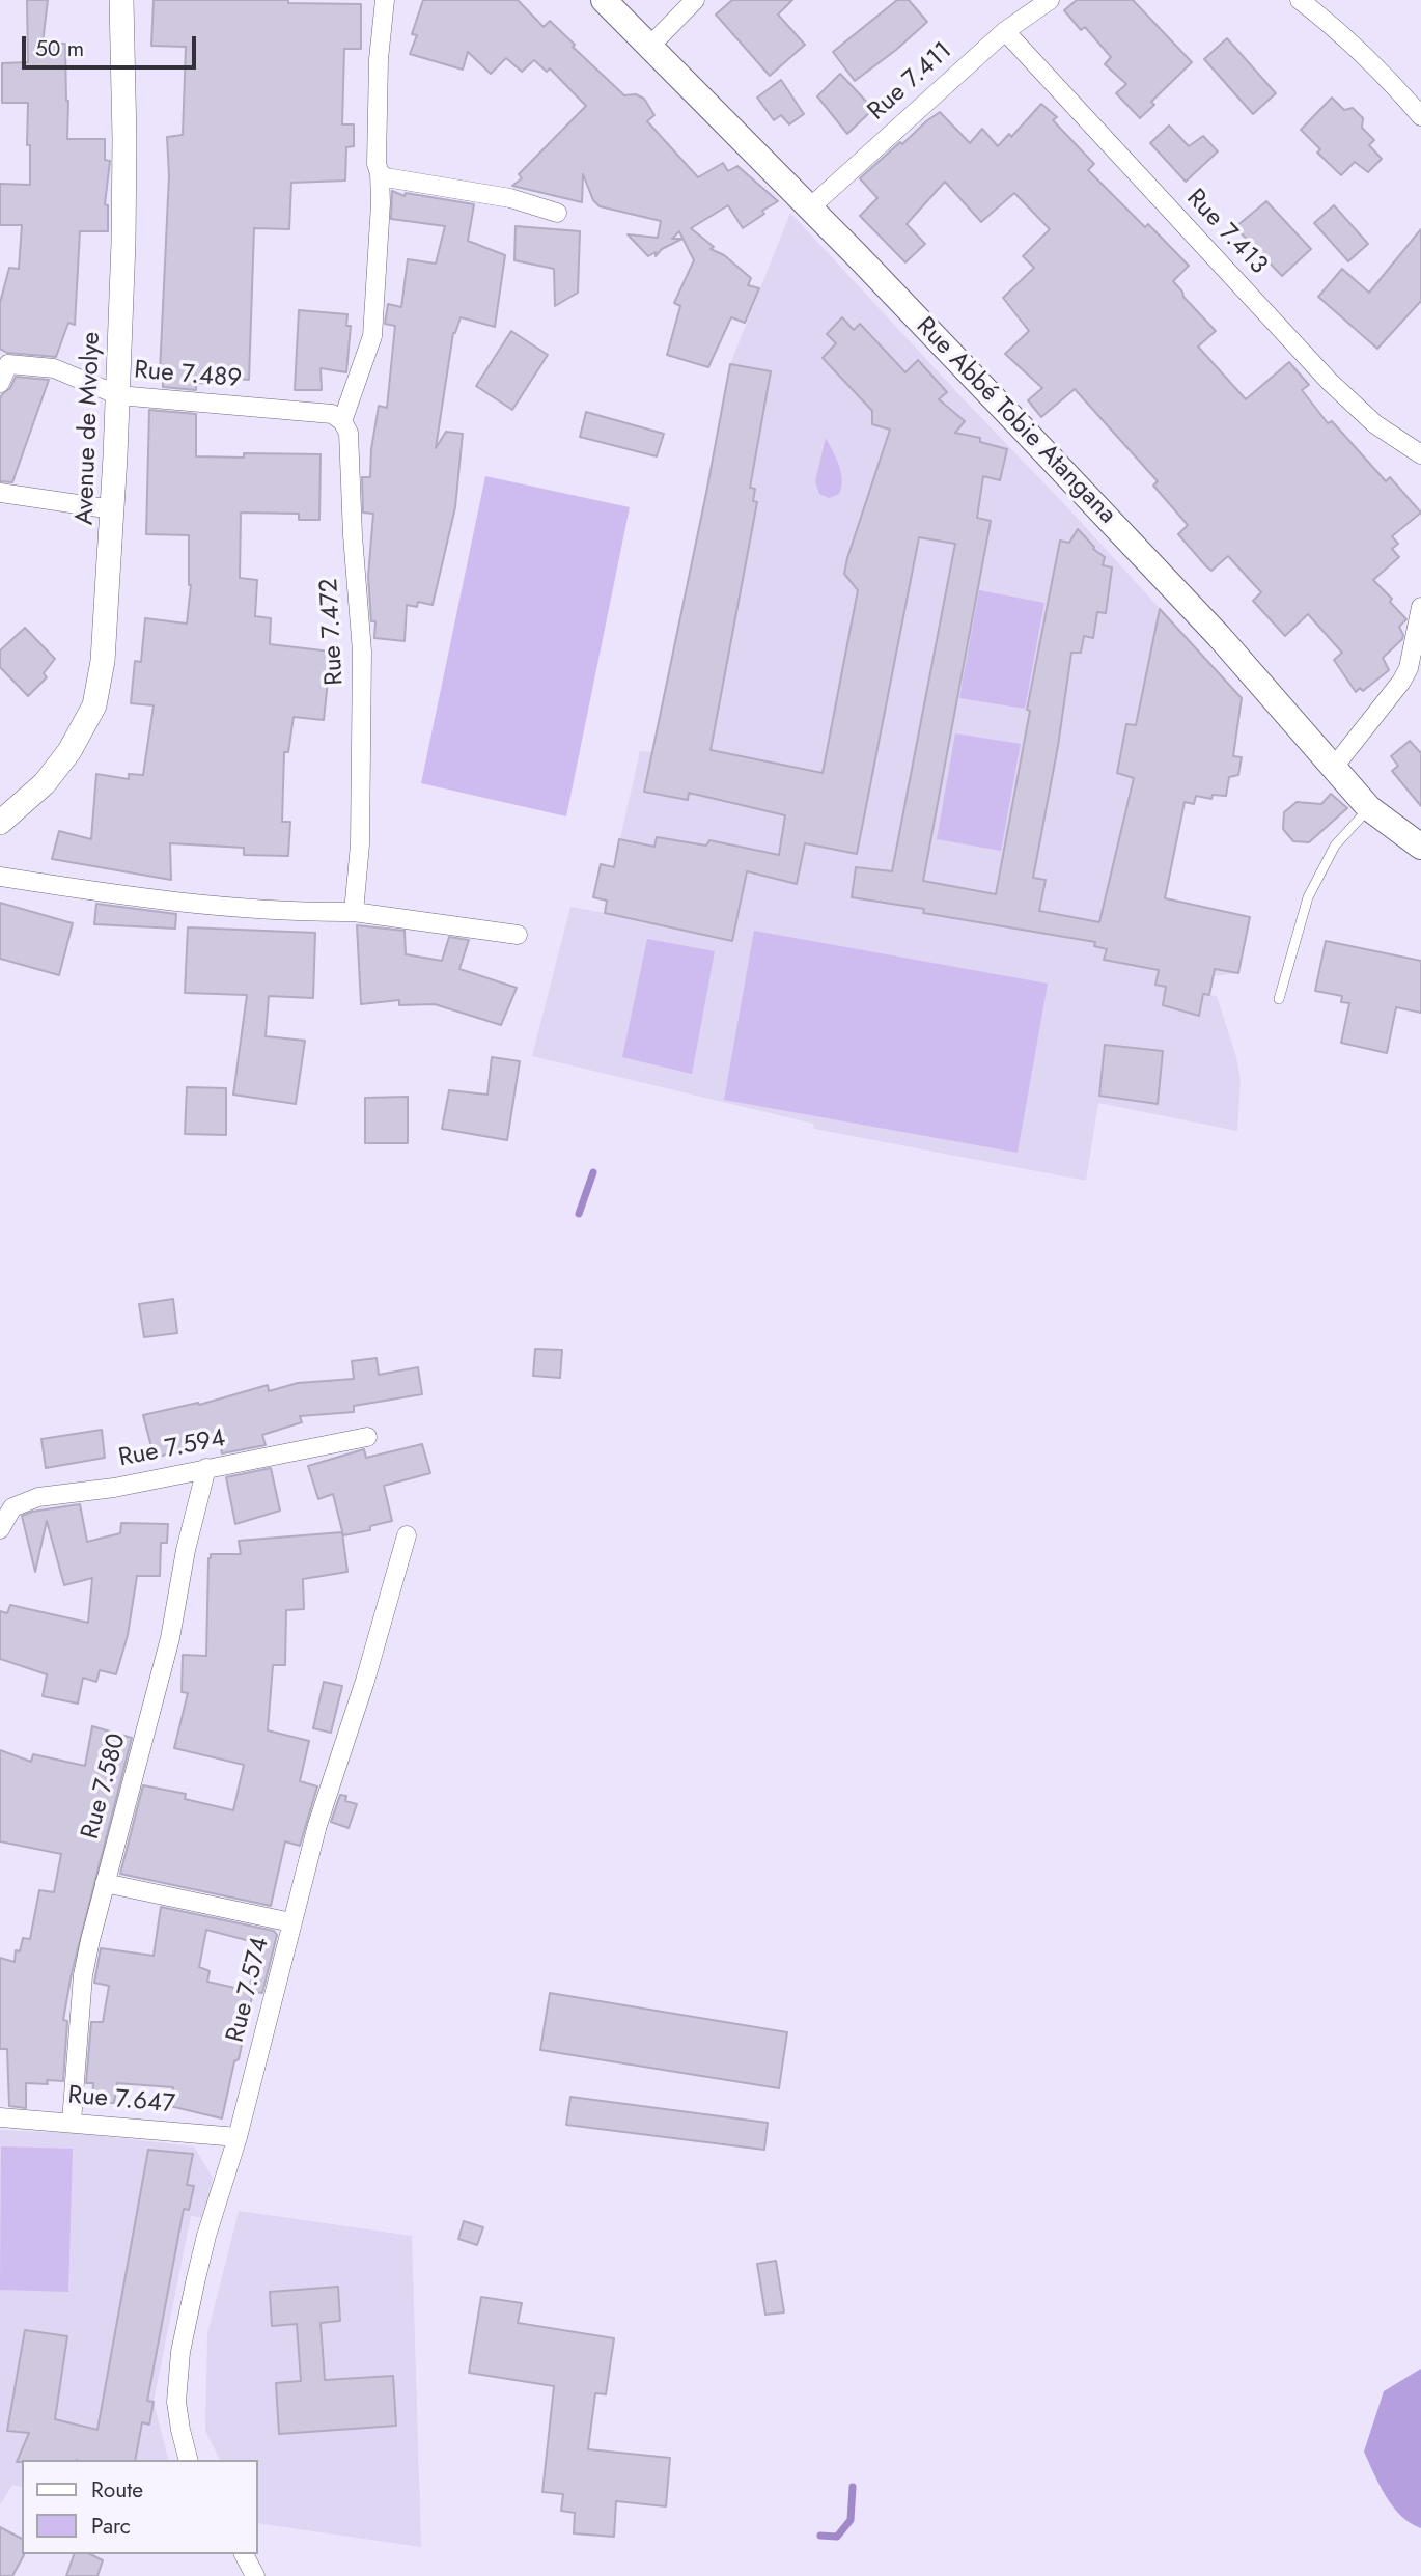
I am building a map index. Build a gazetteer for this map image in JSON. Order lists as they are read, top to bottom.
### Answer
{
  "streets": {
    "main road": ["Rue Abbé Tobie Atangana"],
    "street": [
      "Rue 7.411",
      "Rue 7.413",
      "Rue 7.489",
      "Avenue de Mvolye",
      "Rue 7.472",
      "Rue 7.594",
      "Rue 7.580",
      "Rue 7.574",
      "Rue 7.647"
    ]
  },
  "crossings": [
    ["Rue 7.411", "Rue 7.413"],
    ["Rue 7.411", "Rue Abbé Tobie Atangana"],
    ["Rue 7.489", "Avenue de Mvolye"],
    ["Rue 7.489", "Rue 7.472"],
    ["Rue 7.594", "Rue 7.580"],
    ["Rue 7.580", "Rue 7.647"],
    ["Rue 7.574", "Rue 7.647"]
  ],
  "legend": ["Route", "Parc"],
  "scale_bar": "50 m"
}
